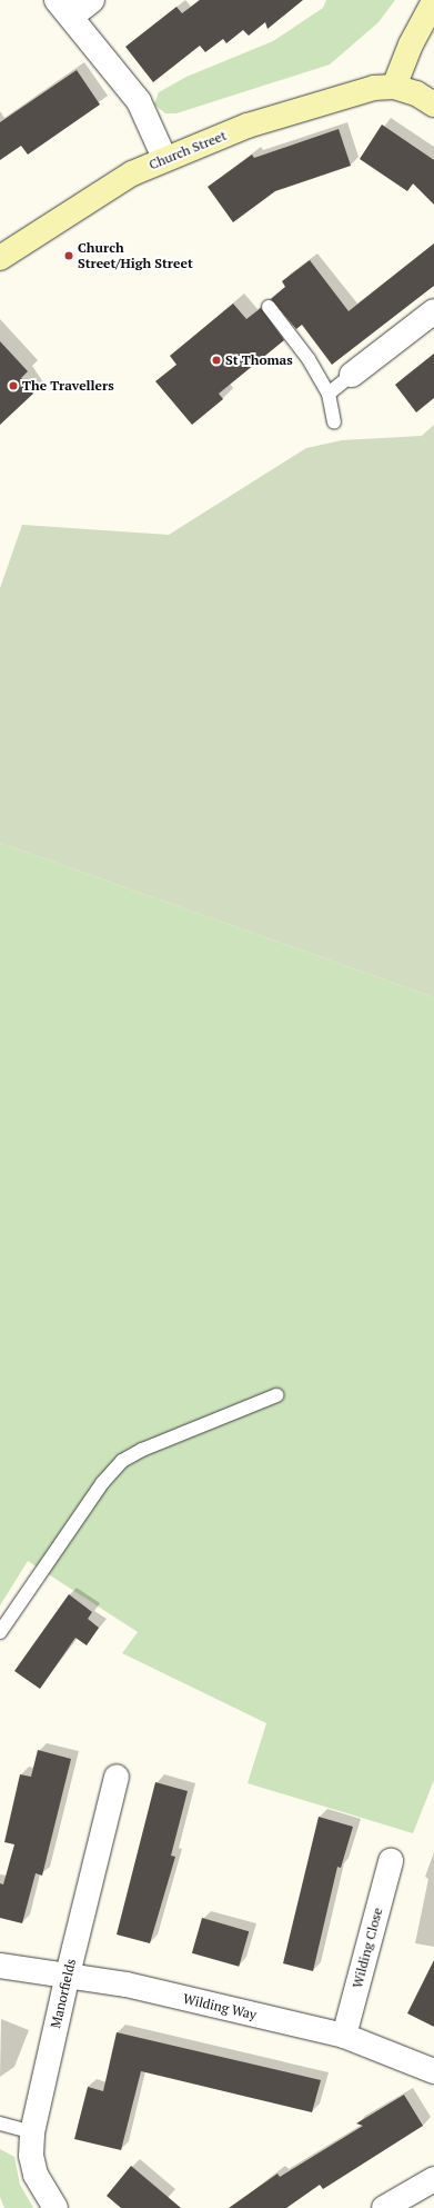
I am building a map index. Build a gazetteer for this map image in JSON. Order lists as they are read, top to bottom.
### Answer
{
  "streets": {
    "street": [
      "Church Street",
      "Wilding Close",
      "Manorfields",
      "Wilding Way"
    ]
  },
  "crossings": [
    ["Wilding Close", "Wilding Way"],
    ["Manorfields", "Wilding Way"]
  ],
  "places": ["Church Street/High Street", "St Thomas", "The Travellers"]
}
